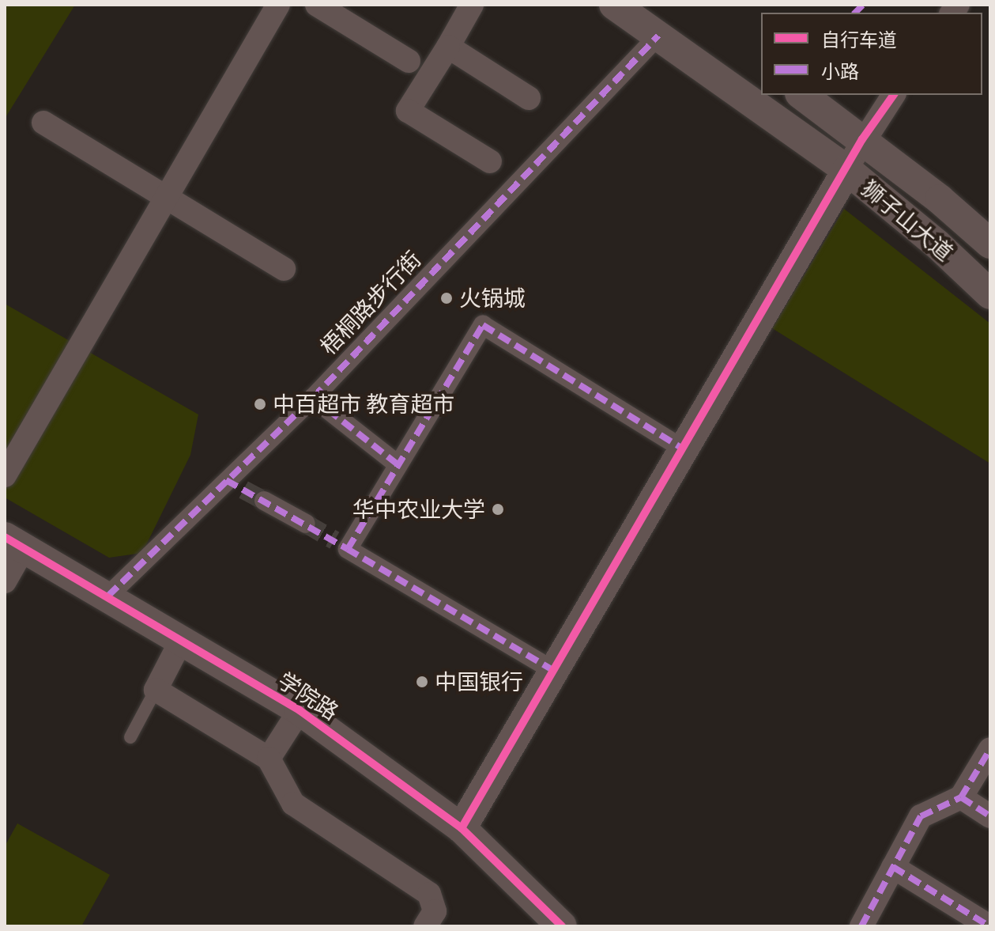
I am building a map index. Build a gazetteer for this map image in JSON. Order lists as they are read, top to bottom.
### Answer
{
  "streets": {
    "street": ["狮子山大道", "梧桐路步行街", "学院路"]
  },
  "crossings": [
    ["狮子山大道", "梧桐路步行街"],
    ["梧桐路步行街", "学院路"]
  ],
  "places": [
    "火锅城",
    "中百超市 教育超市",
    "华中农业大学",
    "中国银行"
  ],
  "legend": ["自行车道", "小路"]
}
